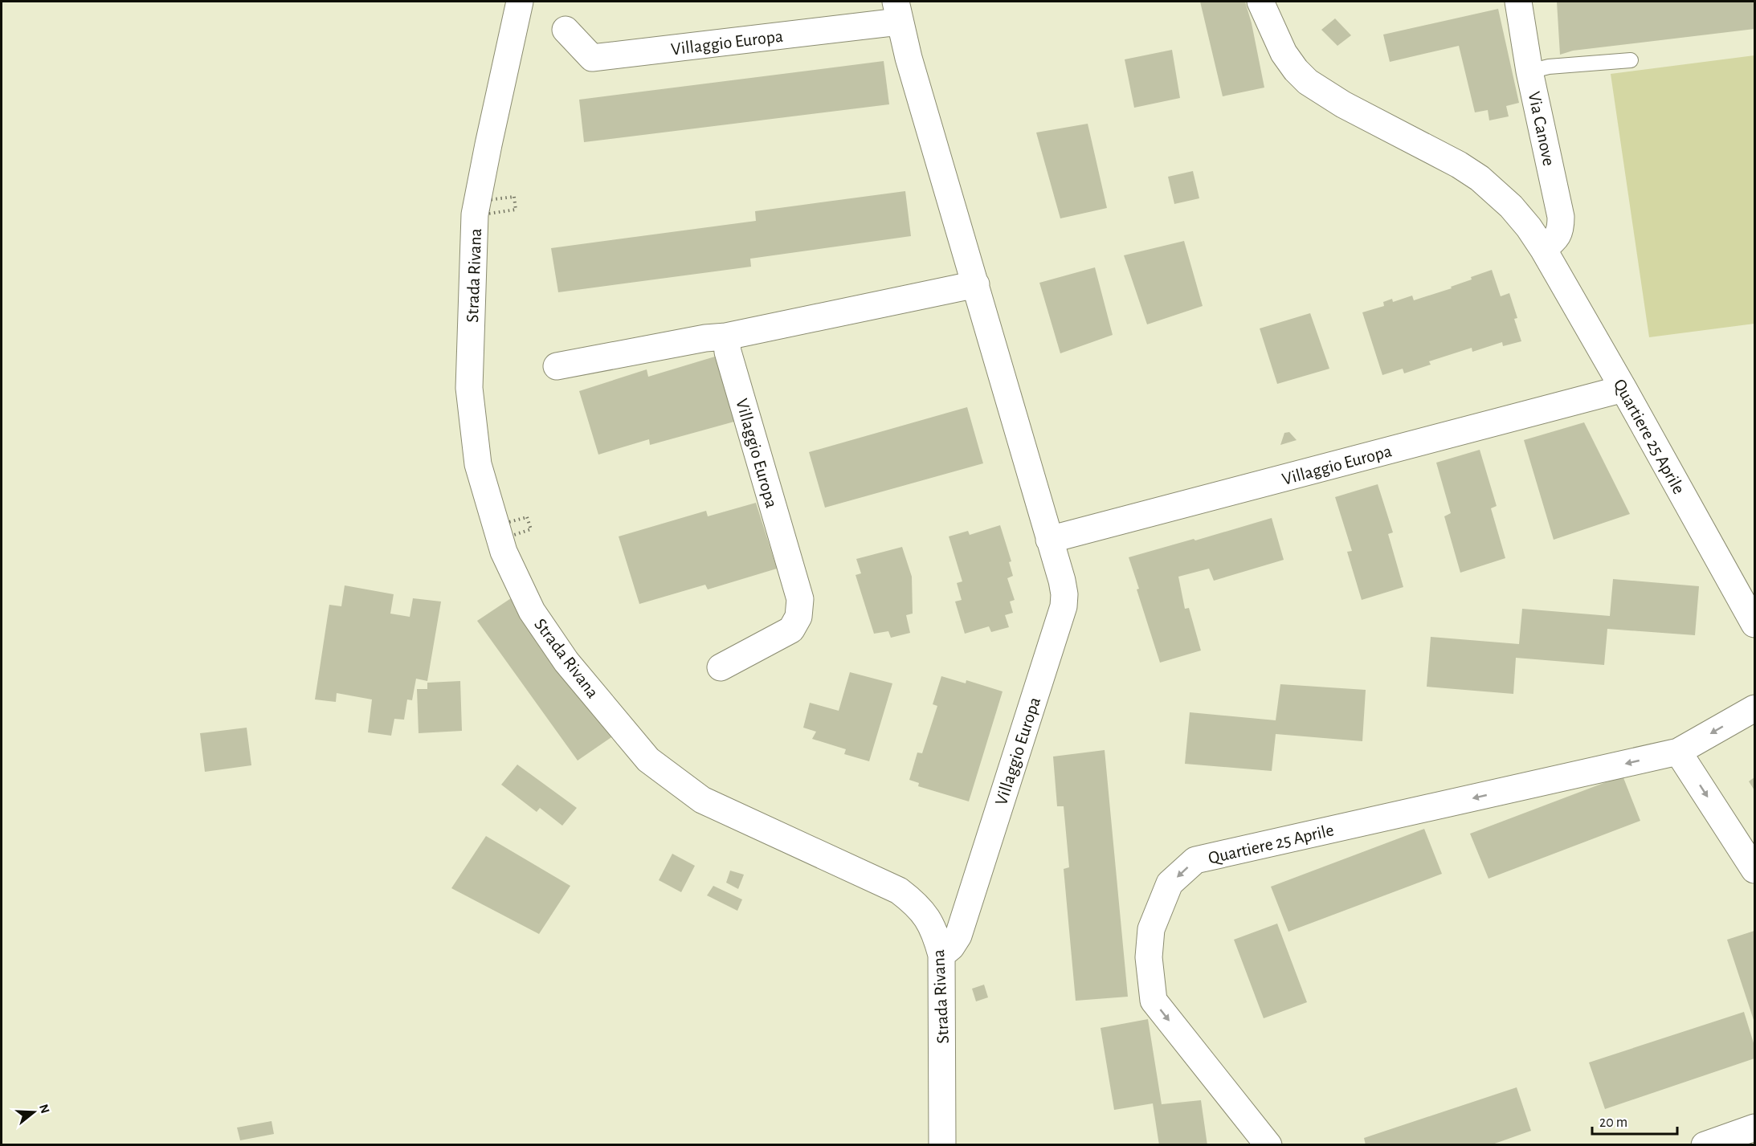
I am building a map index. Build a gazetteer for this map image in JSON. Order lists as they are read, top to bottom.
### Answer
{
  "streets": {
    "street": [
      "Villaggio Europa",
      "Via Canove",
      "Strada Rivana",
      "Quartiere 25 Aprile"
    ]
  },
  "crossings": [
    ["Villaggio Europa", "Strada Rivana"],
    ["Villaggio Europa", "Quartiere 25 Aprile"],
    ["Via Canove", "Quartiere 25 Aprile"]
  ],
  "scale_bar": "20 m",
  "north": "right"
}
